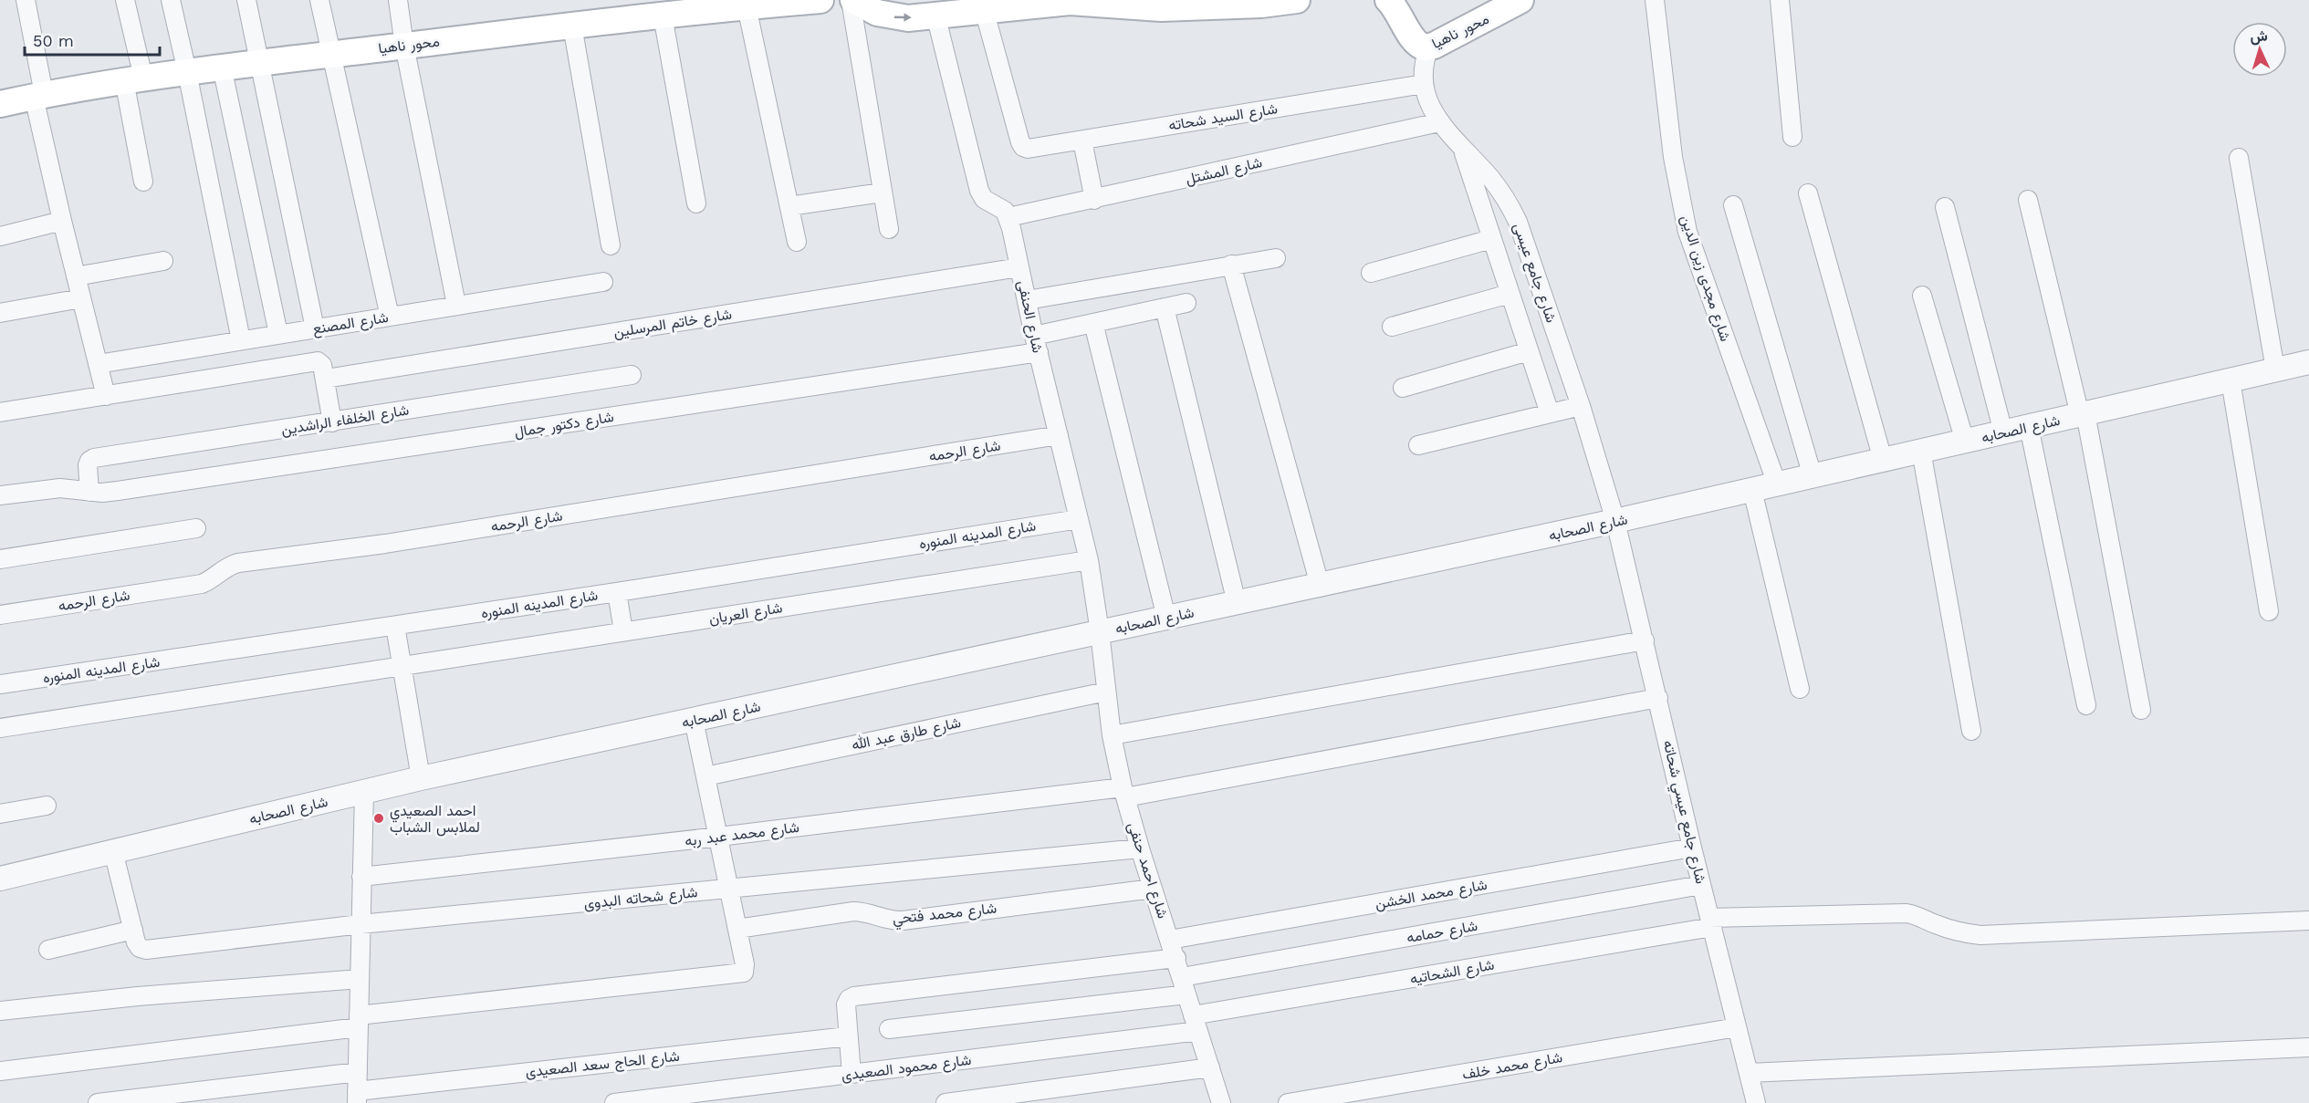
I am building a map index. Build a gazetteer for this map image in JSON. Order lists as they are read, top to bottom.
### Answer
{
  "streets": {
    "main road": ["محور ناهيا"],
    "street": [
      "شارع السيد شحاته",
      "شارع المشتل",
      "شارع جامع عيسى",
      "شارع مجدى زين الدين",
      "شارع الحنفى",
      "شارع المصنع",
      "شارع خاتم المرسلين",
      "شارع الخلفاء الراشدين",
      "شارع دكتور جمال",
      "شارع الصحابه",
      "شارع الرحمه",
      "شارع المدينه المنوره",
      "شارع العريان",
      "شارع طارق عبد الله",
      "شارع جامع عيسي شحاته",
      "شارع محمد عبد ربه",
      "شارع احمد حنفى",
      "شارع محمد الخشن",
      "شارع شحاته البدوى",
      "شارع محمد فتحي",
      "شارع حمامه",
      "شارع الشحاتيه",
      "شارع الحاج سعد الصعيدى",
      "شارع محمد خلف",
      "شارع محمود الصعيدى"
    ]
  },
  "crossings": [
    ["محور ناهيا", "شارع جامع عيسى"],
    ["شارع السيد شحاته", "شارع جامع عيسى"],
    ["شارع المشتل", "شارع جامع عيسى"],
    ["شارع المشتل", "شارع الحنفى"],
    ["شارع جامع عيسى", "شارع الصحابه"],
    ["شارع جامع عيسى", "شارع جامع عيسي شحاته"],
    ["شارع مجدى زين الدين", "شارع الصحابه"],
    ["شارع الحنفى", "شارع خاتم المرسلين"],
    ["شارع الحنفى", "شارع دكتور جمال"],
    ["شارع الحنفى", "شارع الصحابه"],
    ["شارع الحنفى", "شارع الرحمه"],
    ["شارع الحنفى", "شارع المدينه المنوره"],
    ["شارع الحنفى", "شارع العريان"],
    ["شارع الحنفى", "شارع احمد حنفى"],
    ["شارع الخلفاء الراشدين", "شارع دكتور جمال"],
    ["شارع الصحابه", "شارع جامع عيسي شحاته"],
    ["شارع الصحابه", "شارع احمد حنفى"],
    ["شارع طارق عبد الله", "شارع احمد حنفى"],
    ["شارع جامع عيسي شحاته", "شارع محمد عبد ربه"],
    ["شارع جامع عيسي شحاته", "شارع محمد الخشن"],
    ["شارع جامع عيسي شحاته", "شارع حمامه"],
    ["شارع جامع عيسي شحاته", "شارع الشحاتيه"],
    ["شارع جامع عيسي شحاته", "شارع محمد خلف"],
    ["شارع محمد عبد ربه", "شارع احمد حنفى"],
    ["شارع احمد حنفى", "شارع محمد الخشن"],
    ["شارع احمد حنفى", "شارع شحاته البدوى"],
    ["شارع احمد حنفى", "شارع محمد فتحي"],
    ["شارع احمد حنفى", "شارع حمامه"],
    ["شارع احمد حنفى", "شارع الشحاتيه"],
    ["شارع احمد حنفى", "شارع محمود الصعيدى"],
    ["شارع الشحاتيه", "شارع محمود الصعيدى"]
  ],
  "places": ["احمد الصعيدي لملابس الشباب"],
  "scale_bar": "50 m",
  "north": "top"
}
